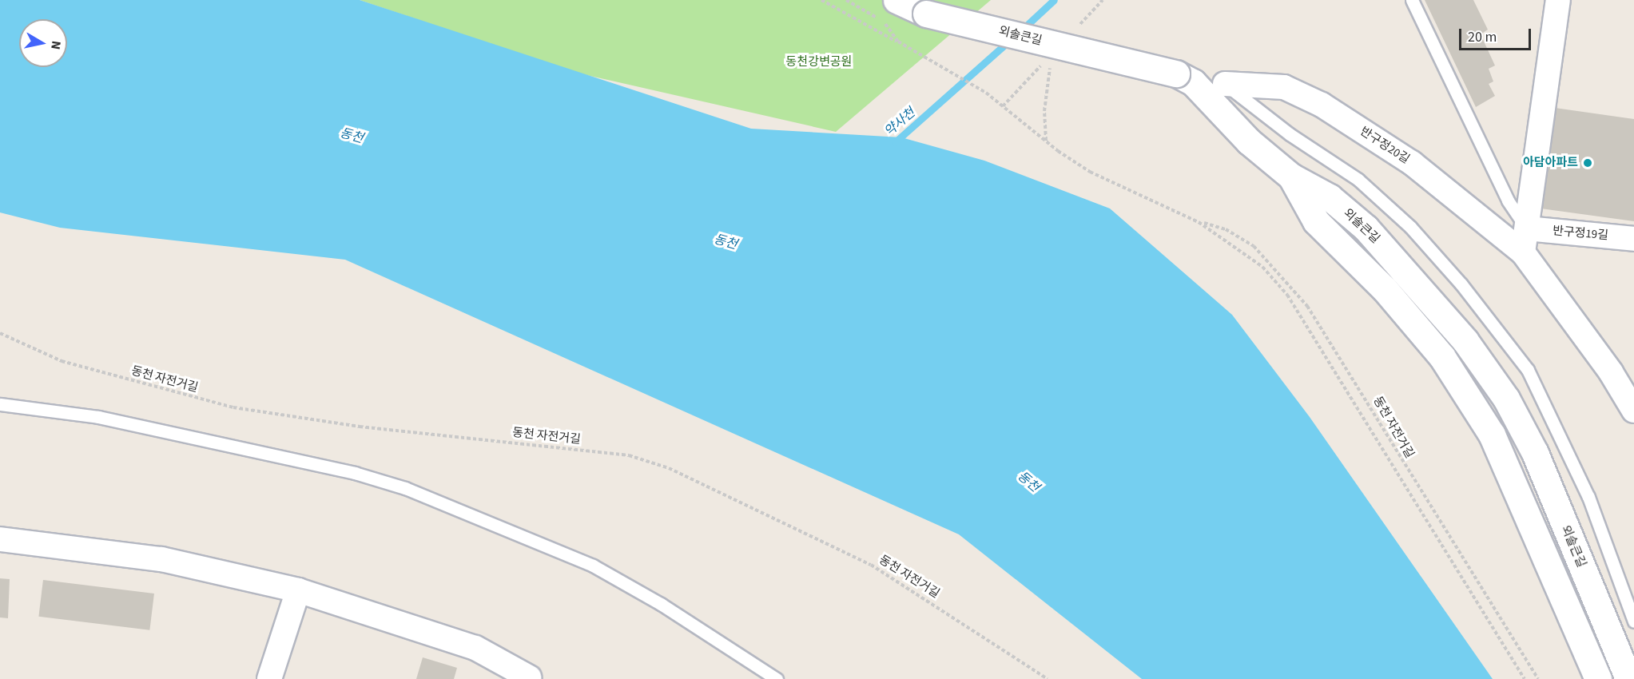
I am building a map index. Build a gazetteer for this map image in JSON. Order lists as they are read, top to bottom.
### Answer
{
  "streets": {
    "street": ["외솔큰길", "반구정20길", "반구정19길"],
    "path": ["동천 자전거길"]
  },
  "water": ["약사천", "동천"],
  "parks": ["동천강변공원"],
  "places": ["아담아파트"],
  "scale_bar": "20 m",
  "north": "right"
}
